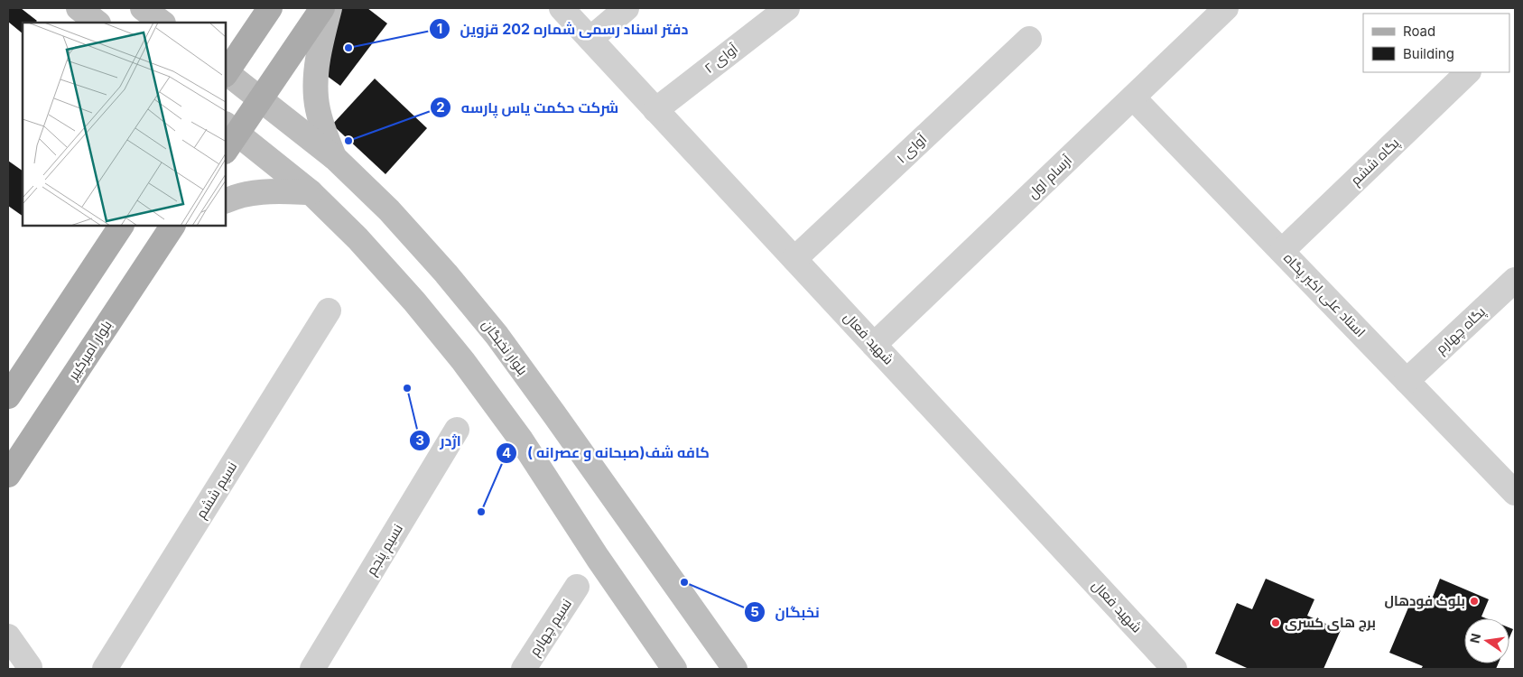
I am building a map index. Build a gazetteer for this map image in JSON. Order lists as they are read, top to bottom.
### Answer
{
  "streets": {
    "main road": ["بلوار نخبگان", "بلوار امیرکبیر"],
    "street": [
      "آوای ۲",
      "آوای ۱",
      "پگاه ششم",
      "آرسام اول",
      "استاد علی اکبر پگاه",
      "پگاه چهارم",
      "شهید فعال",
      "نسیم ششم",
      "نسیم پنجم",
      "نسیم چهارم"
    ]
  },
  "crossings": [
    ["آوای ۲", "شهید فعال"],
    ["آوای ۱", "شهید فعال"],
    ["پگاه ششم", "استاد علی اکبر پگاه"],
    ["آرسام اول", "استاد علی اکبر پگاه"],
    ["آرسام اول", "شهید فعال"],
    ["استاد علی اکبر پگاه", "پگاه چهارم"]
  ],
  "places": [
    "دفتر اسناد رسمی شماره 202 قزوین",
    "شرکت حکمت یاس پارسه",
    "اژدر",
    "کافه شف(صبحانه و عصرانه )",
    "نخبگان",
    "بلوک فودهال",
    "برج های کسری"
  ],
  "legend": ["Road", "Building"],
  "north": "left"
}
